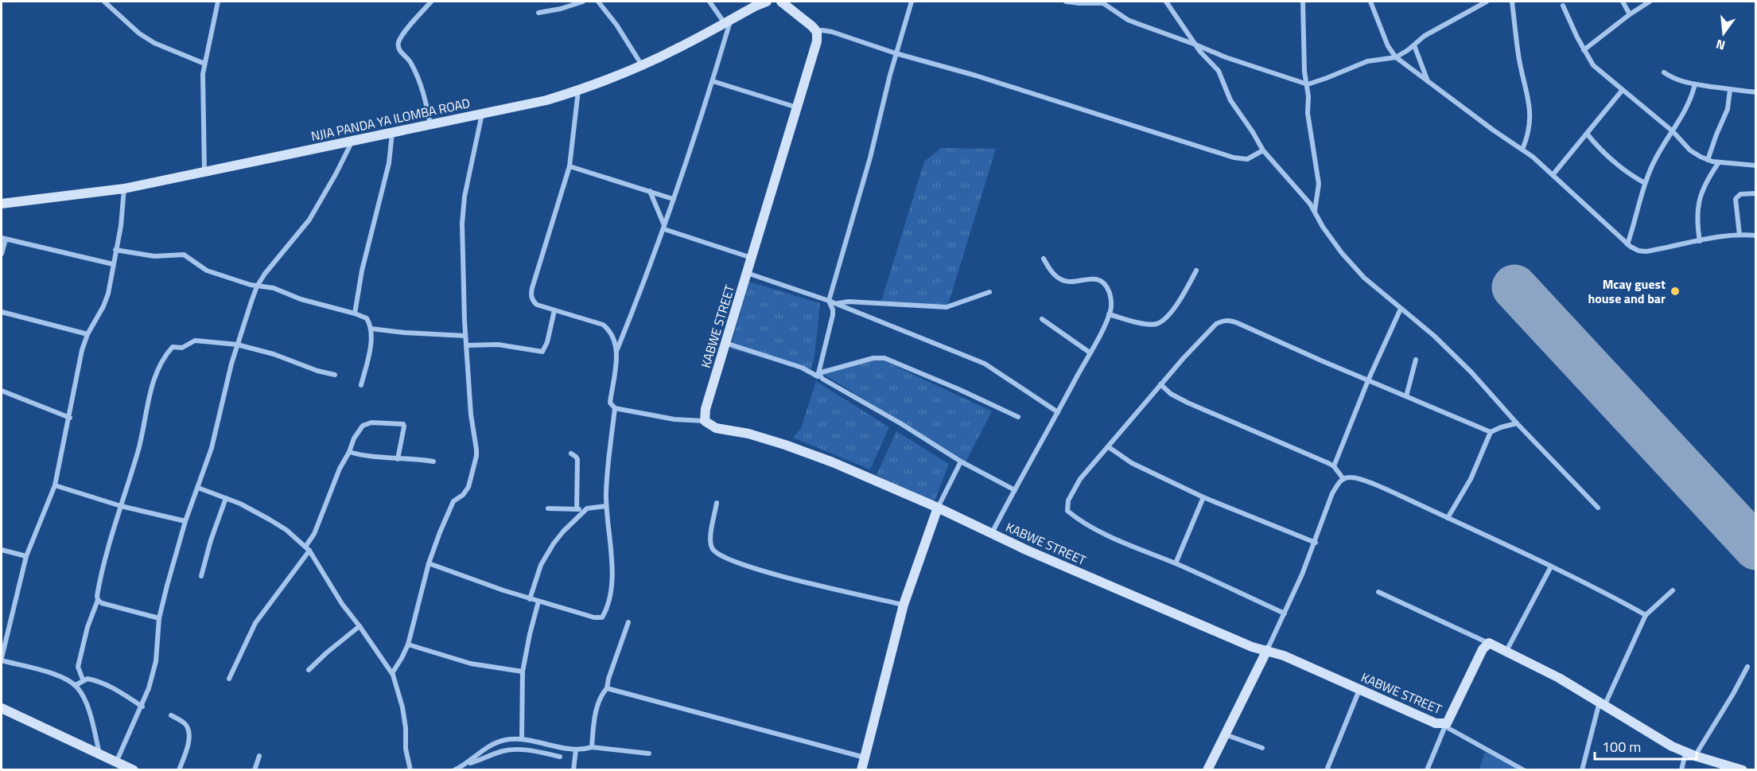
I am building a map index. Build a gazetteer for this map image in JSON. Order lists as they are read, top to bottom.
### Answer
{
  "streets": {
    "main road": ["NJIA PANDA YA ILOMBA ROAD", "KABWE STREET"]
  },
  "places": ["Mcay guest house and bar"],
  "scale_bar": "100 m",
  "north": "bottom"
}
